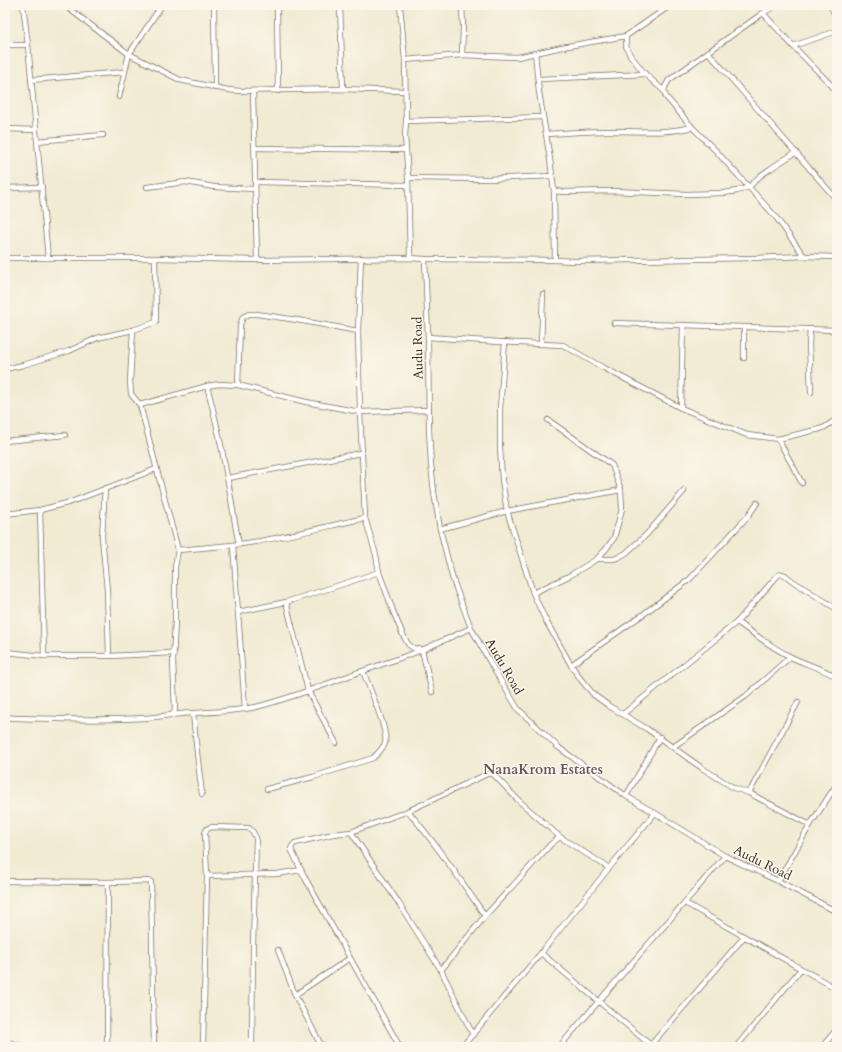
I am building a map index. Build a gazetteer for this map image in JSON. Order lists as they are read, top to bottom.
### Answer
{
  "streets": {
    "street": ["Audu Road"]
  },
  "districts": ["NanaKrom Estates"]
}
